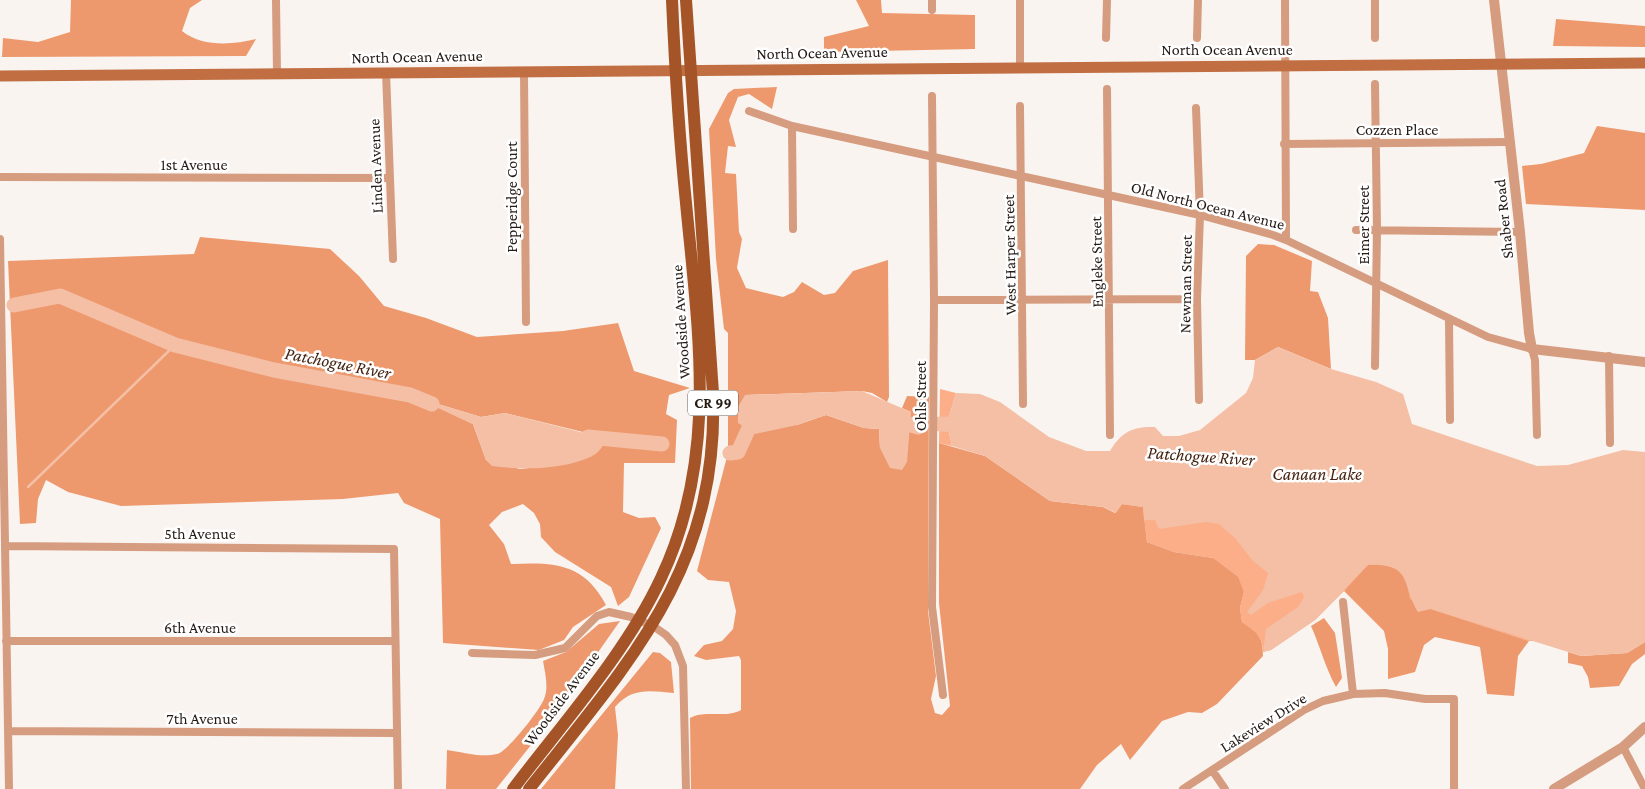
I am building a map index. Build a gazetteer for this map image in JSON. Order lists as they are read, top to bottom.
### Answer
{
  "streets": {
    "main road": ["North Ocean Avenue", "Woodside Avenue", "CR 99"],
    "street": [
      "Cozzen Place",
      "1st Avenue",
      "Linden Avenue",
      "Pepperidge Court",
      "Old North Ocean Avenue",
      "Shaber Road",
      "Eimer Street",
      "West Harper Street",
      "Engleke Street",
      "Newman Street",
      "Ohls Street",
      "5th Avenue",
      "6th Avenue",
      "7th Avenue",
      "Lakeview Drive"
    ]
  },
  "crossings": [
    ["North Ocean Avenue", "Linden Avenue"],
    ["North Ocean Avenue", "Pepperidge Court"],
    ["North Ocean Avenue", "Shaber Road"],
    ["North Ocean Avenue", "Woodside Avenue"],
    ["North Ocean Avenue", "CR 99"],
    ["Cozzen Place", "Shaber Road"],
    ["Cozzen Place", "Eimer Street"],
    ["1st Avenue", "Linden Avenue"],
    ["Old North Ocean Avenue", "Shaber Road"],
    ["Old North Ocean Avenue", "Eimer Street"],
    ["Old North Ocean Avenue", "West Harper Street"],
    ["Old North Ocean Avenue", "Engleke Street"],
    ["Old North Ocean Avenue", "Newman Street"],
    ["Old North Ocean Avenue", "Ohls Street"],
    ["Woodside Avenue", "CR 99"],
    ["5th Avenue", "6th Avenue"]
  ],
  "water": ["Patchogue River", "Canaan Lake"]
}
